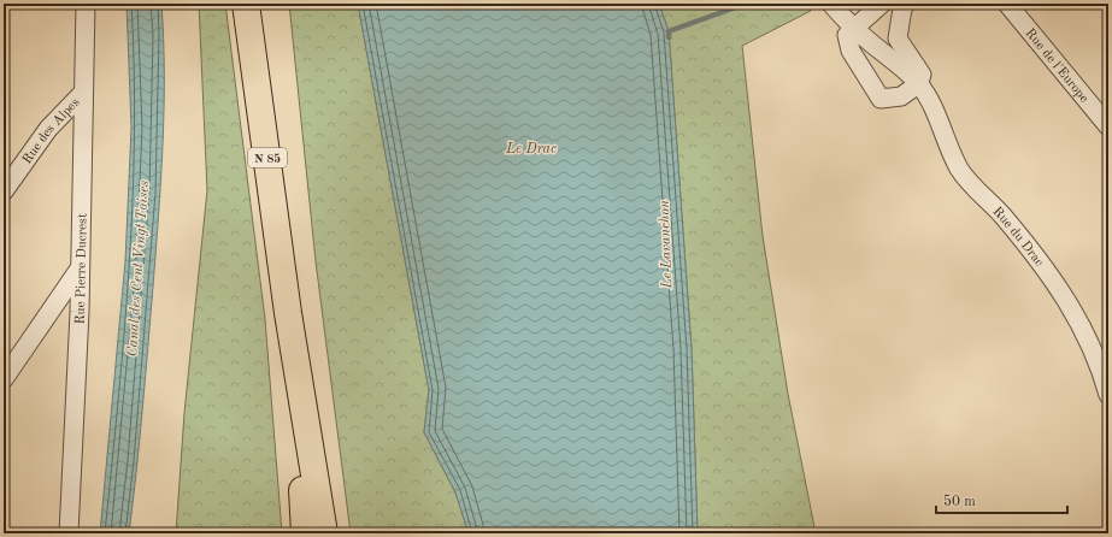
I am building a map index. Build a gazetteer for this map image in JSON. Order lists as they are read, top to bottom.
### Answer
{
  "streets": {
    "highway": ["N 85"],
    "street": [
      "Rue de l'Europe",
      "Rue des Alpes",
      "Rue du Drac",
      "Rue Pierre Ducrest"
    ]
  },
  "crossings": [
    ["Rue des Alpes", "Rue Pierre Ducrest"]
  ],
  "water": ["Le Drac", "Le Lavanchon", "Canal des Cent Vingt Toises"],
  "scale_bar": "50 m"
}
